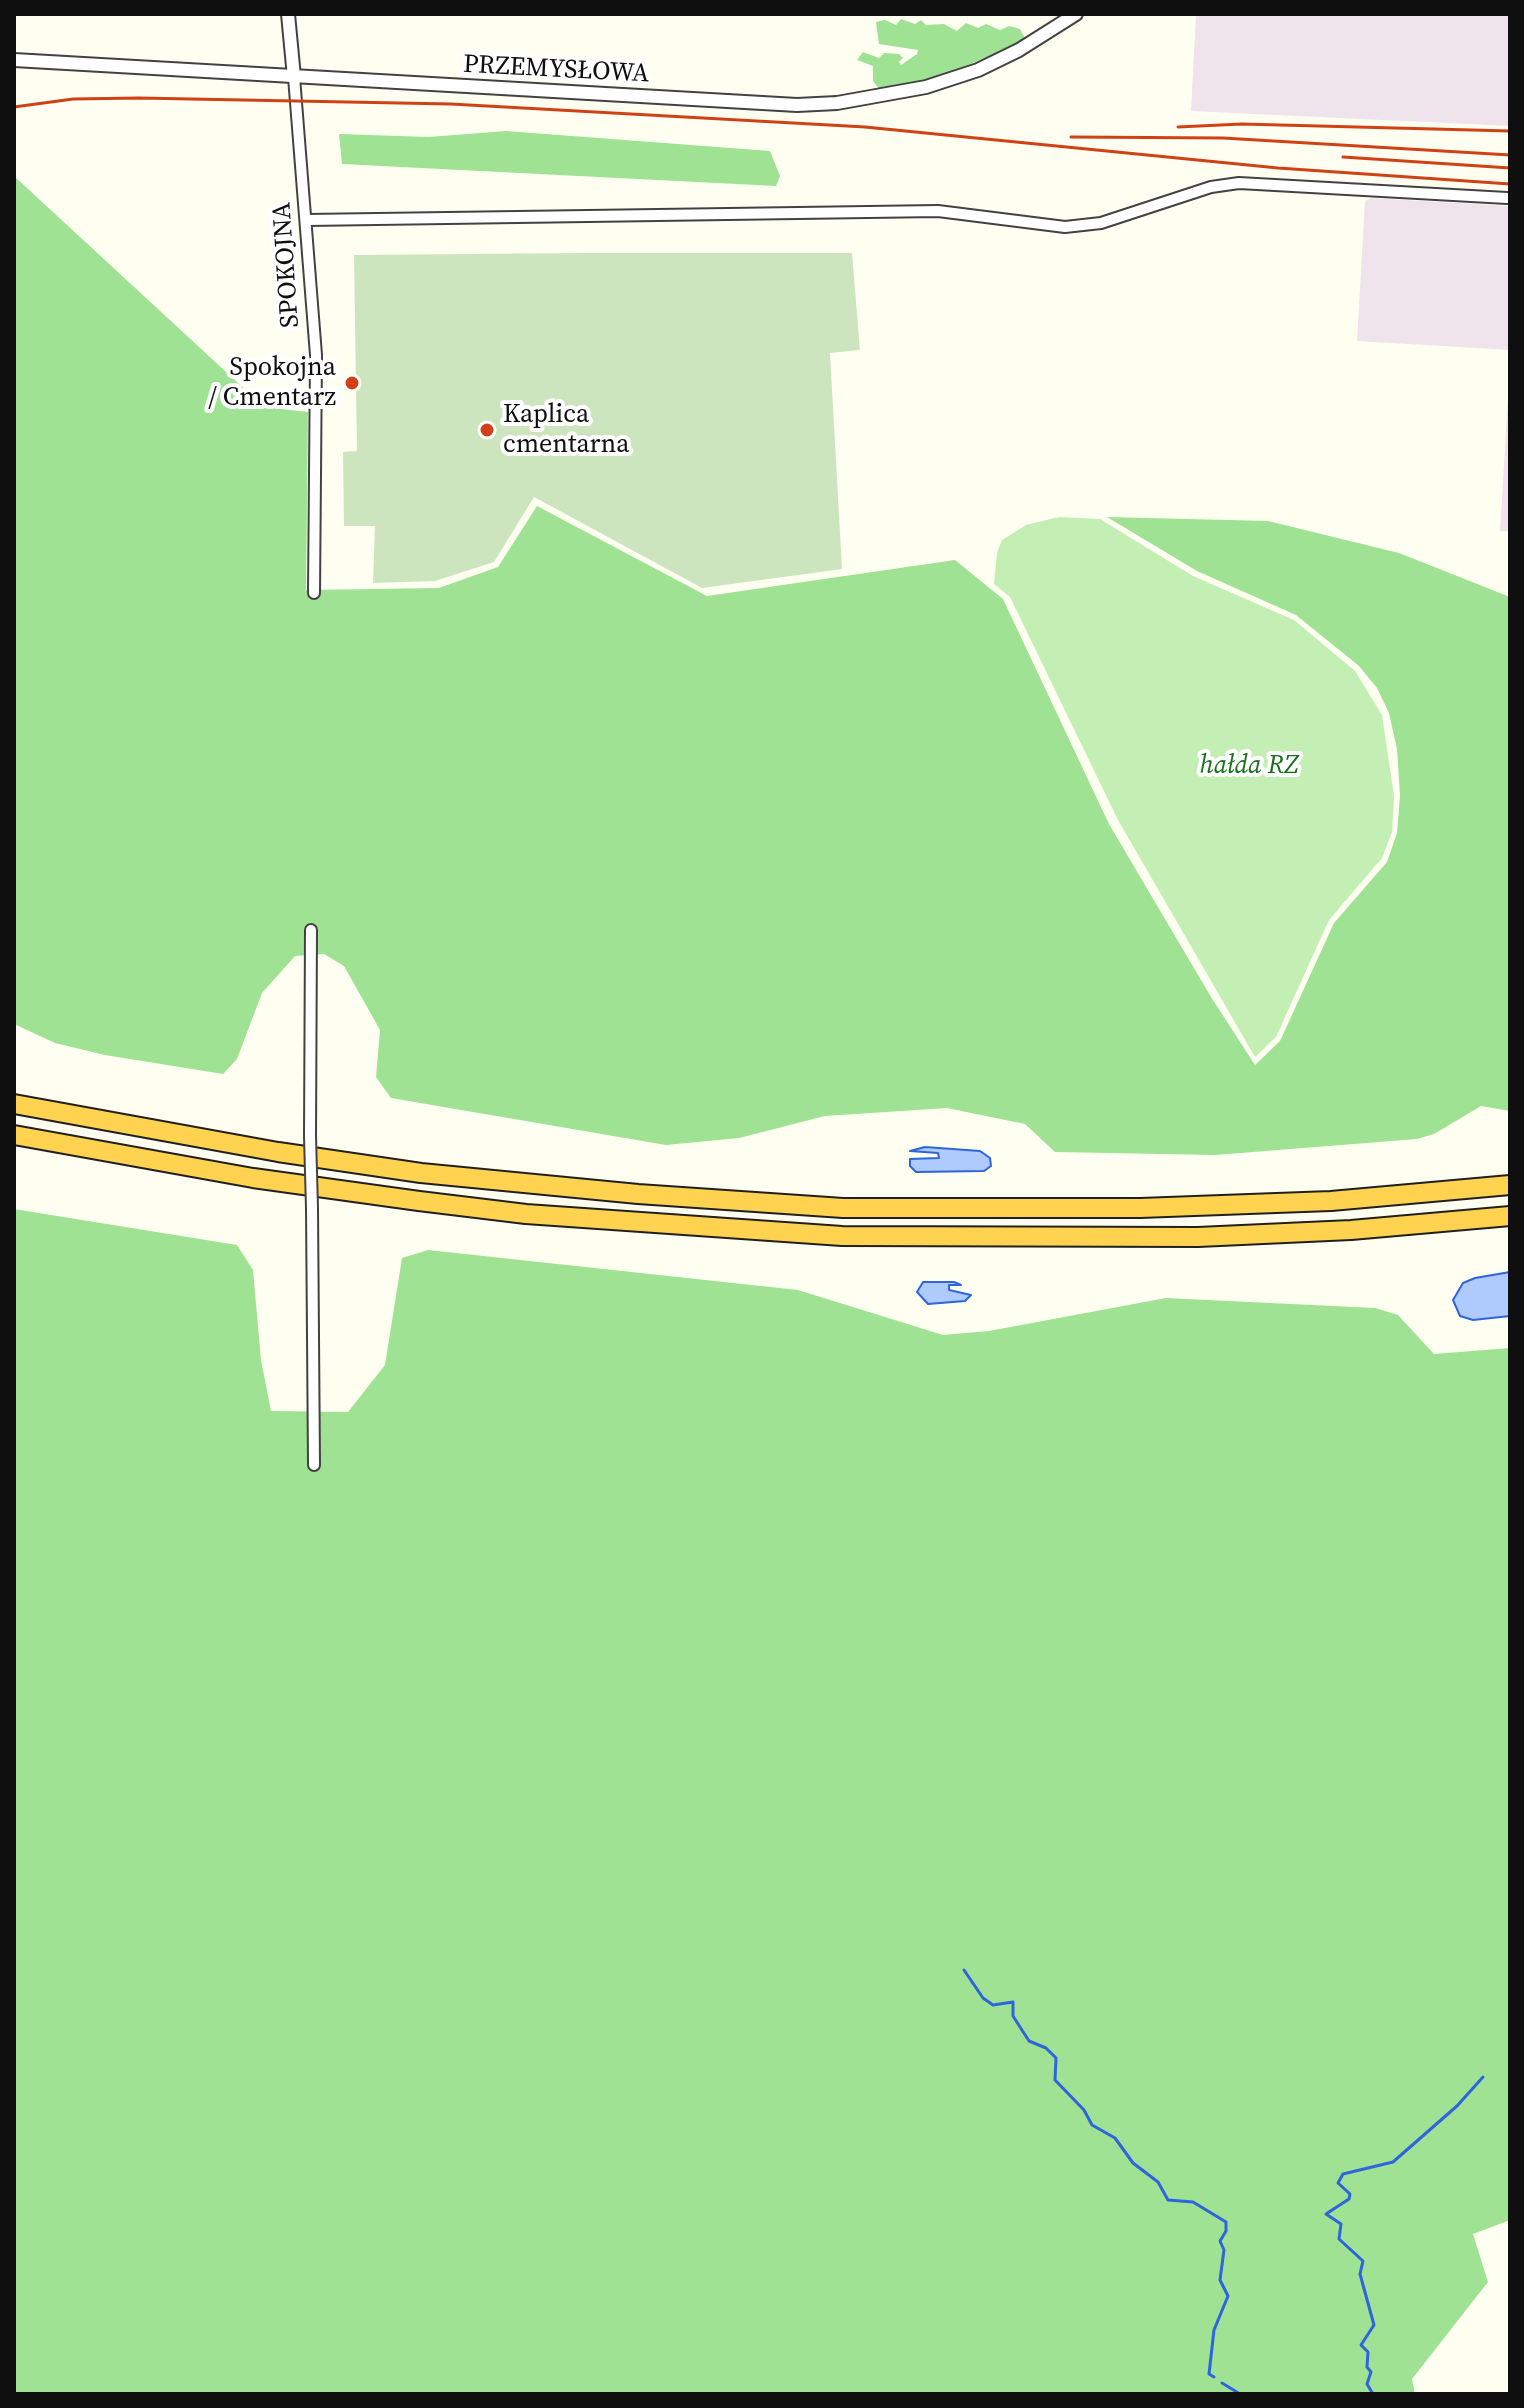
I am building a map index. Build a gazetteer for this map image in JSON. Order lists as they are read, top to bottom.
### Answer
{
  "streets": {
    "street": ["PRZEMYSŁOWA", "SPOKOJNA"]
  },
  "crossings": [
    ["PRZEMYSŁOWA", "SPOKOJNA"]
  ],
  "parks": ["hałda RZ"],
  "places": ["Spokojna / Cmentarz", "Kaplica cmentarna"]
}
